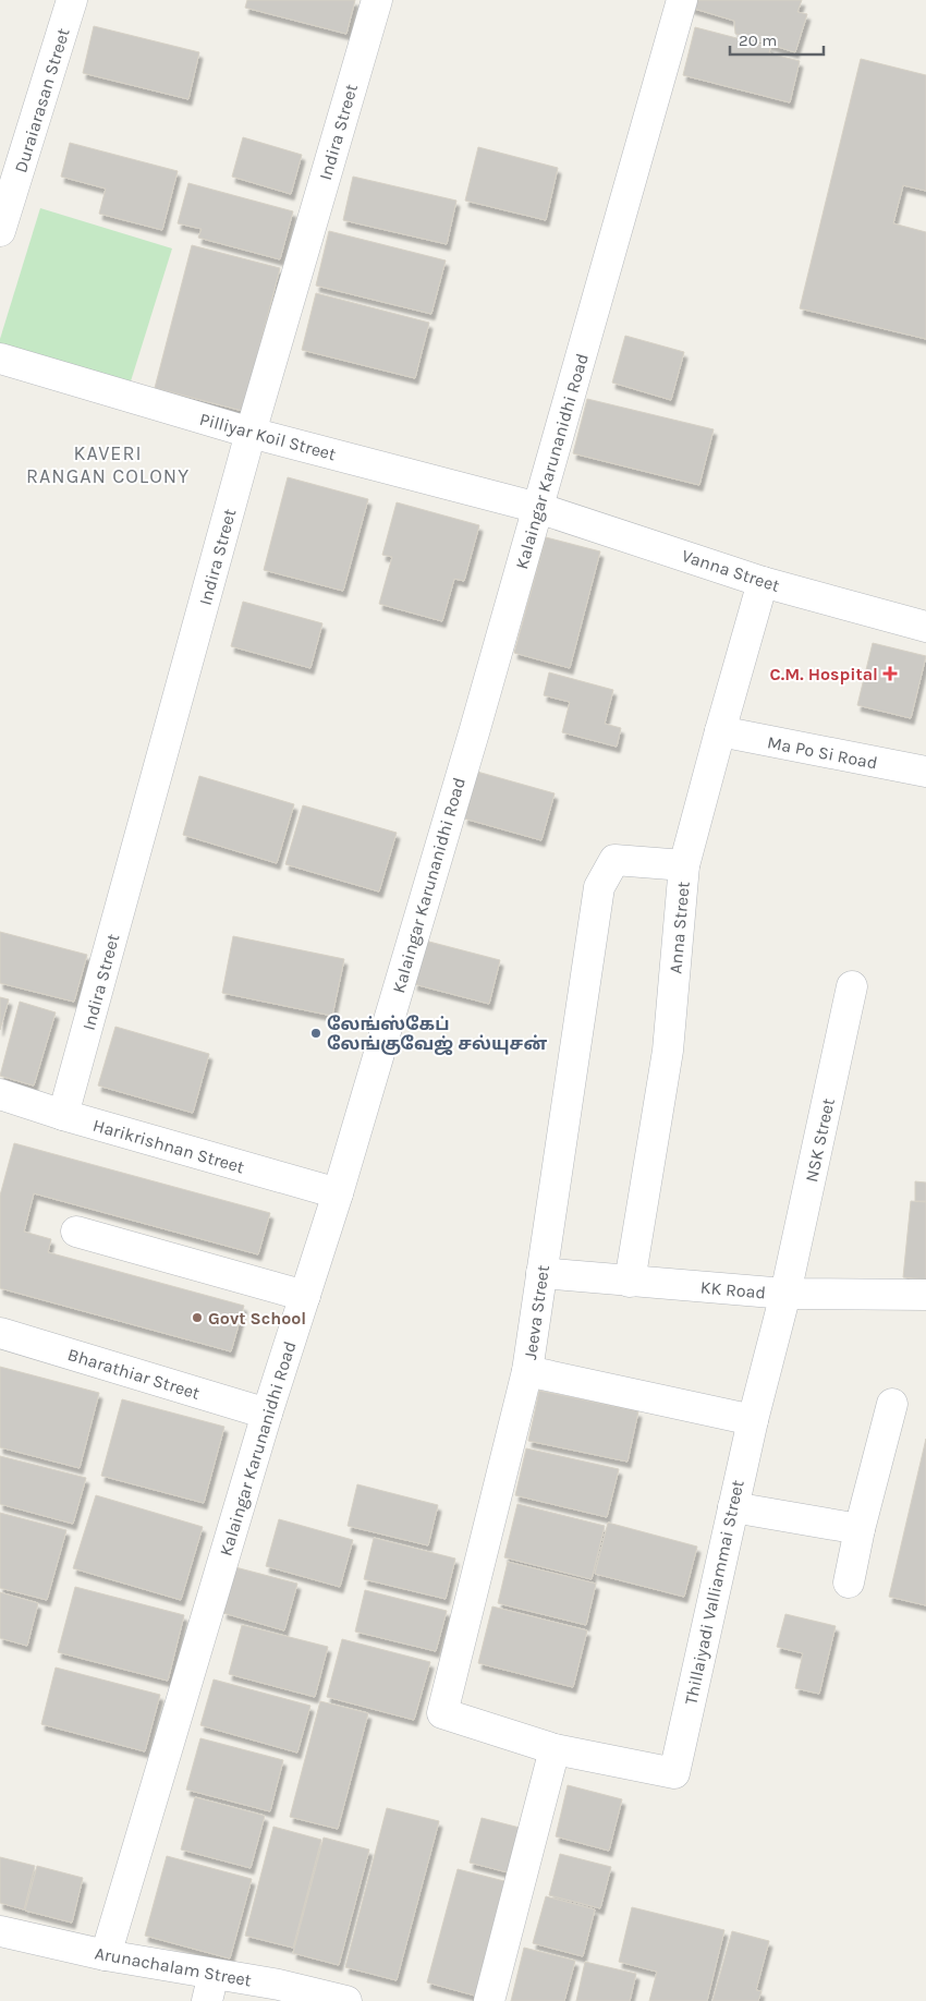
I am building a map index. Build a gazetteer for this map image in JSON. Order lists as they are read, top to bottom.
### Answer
{
  "streets": {
    "street": [
      "Duraiarasan Street",
      "Indira Street",
      "Pilliyar Koil Street",
      "Kalaingar Karunanidhi Road",
      "Vanna Street",
      "Ma Po Si Road",
      "Anna Street",
      "NSK Street",
      "Harikrishnan Street",
      "KK Road",
      "Jeeva Street",
      "Bharathiar Street",
      "Thillaiyadi Valliammai Street",
      "Arunachalam Street"
    ]
  },
  "crossings": [
    ["Indira Street", "Pilliyar Koil Street"],
    ["Indira Street", "Harikrishnan Street"],
    ["Pilliyar Koil Street", "Kalaingar Karunanidhi Road"],
    ["Pilliyar Koil Street", "Vanna Street"],
    ["Kalaingar Karunanidhi Road", "Vanna Street"],
    ["Kalaingar Karunanidhi Road", "Harikrishnan Street"],
    ["Kalaingar Karunanidhi Road", "Bharathiar Street"],
    ["Kalaingar Karunanidhi Road", "Arunachalam Street"],
    ["Vanna Street", "Anna Street"],
    ["Ma Po Si Road", "Anna Street"],
    ["Anna Street", "KK Road"],
    ["Anna Street", "Jeeva Street"],
    ["NSK Street", "KK Road"],
    ["NSK Street", "Thillaiyadi Valliammai Street"],
    ["KK Road", "Jeeva Street"],
    ["KK Road", "Thillaiyadi Valliammai Street"],
    ["Jeeva Street", "Thillaiyadi Valliammai Street"]
  ],
  "districts": ["KAVERI RANGAN COLONY"],
  "places": {
    "health": ["C.M. Hospital"],
    "other": ["லேங்ஸ்கேப் லேங்குவேஜ் சல்யுசன்", "Govt School"]
  },
  "scale_bar": "20 m"
}
